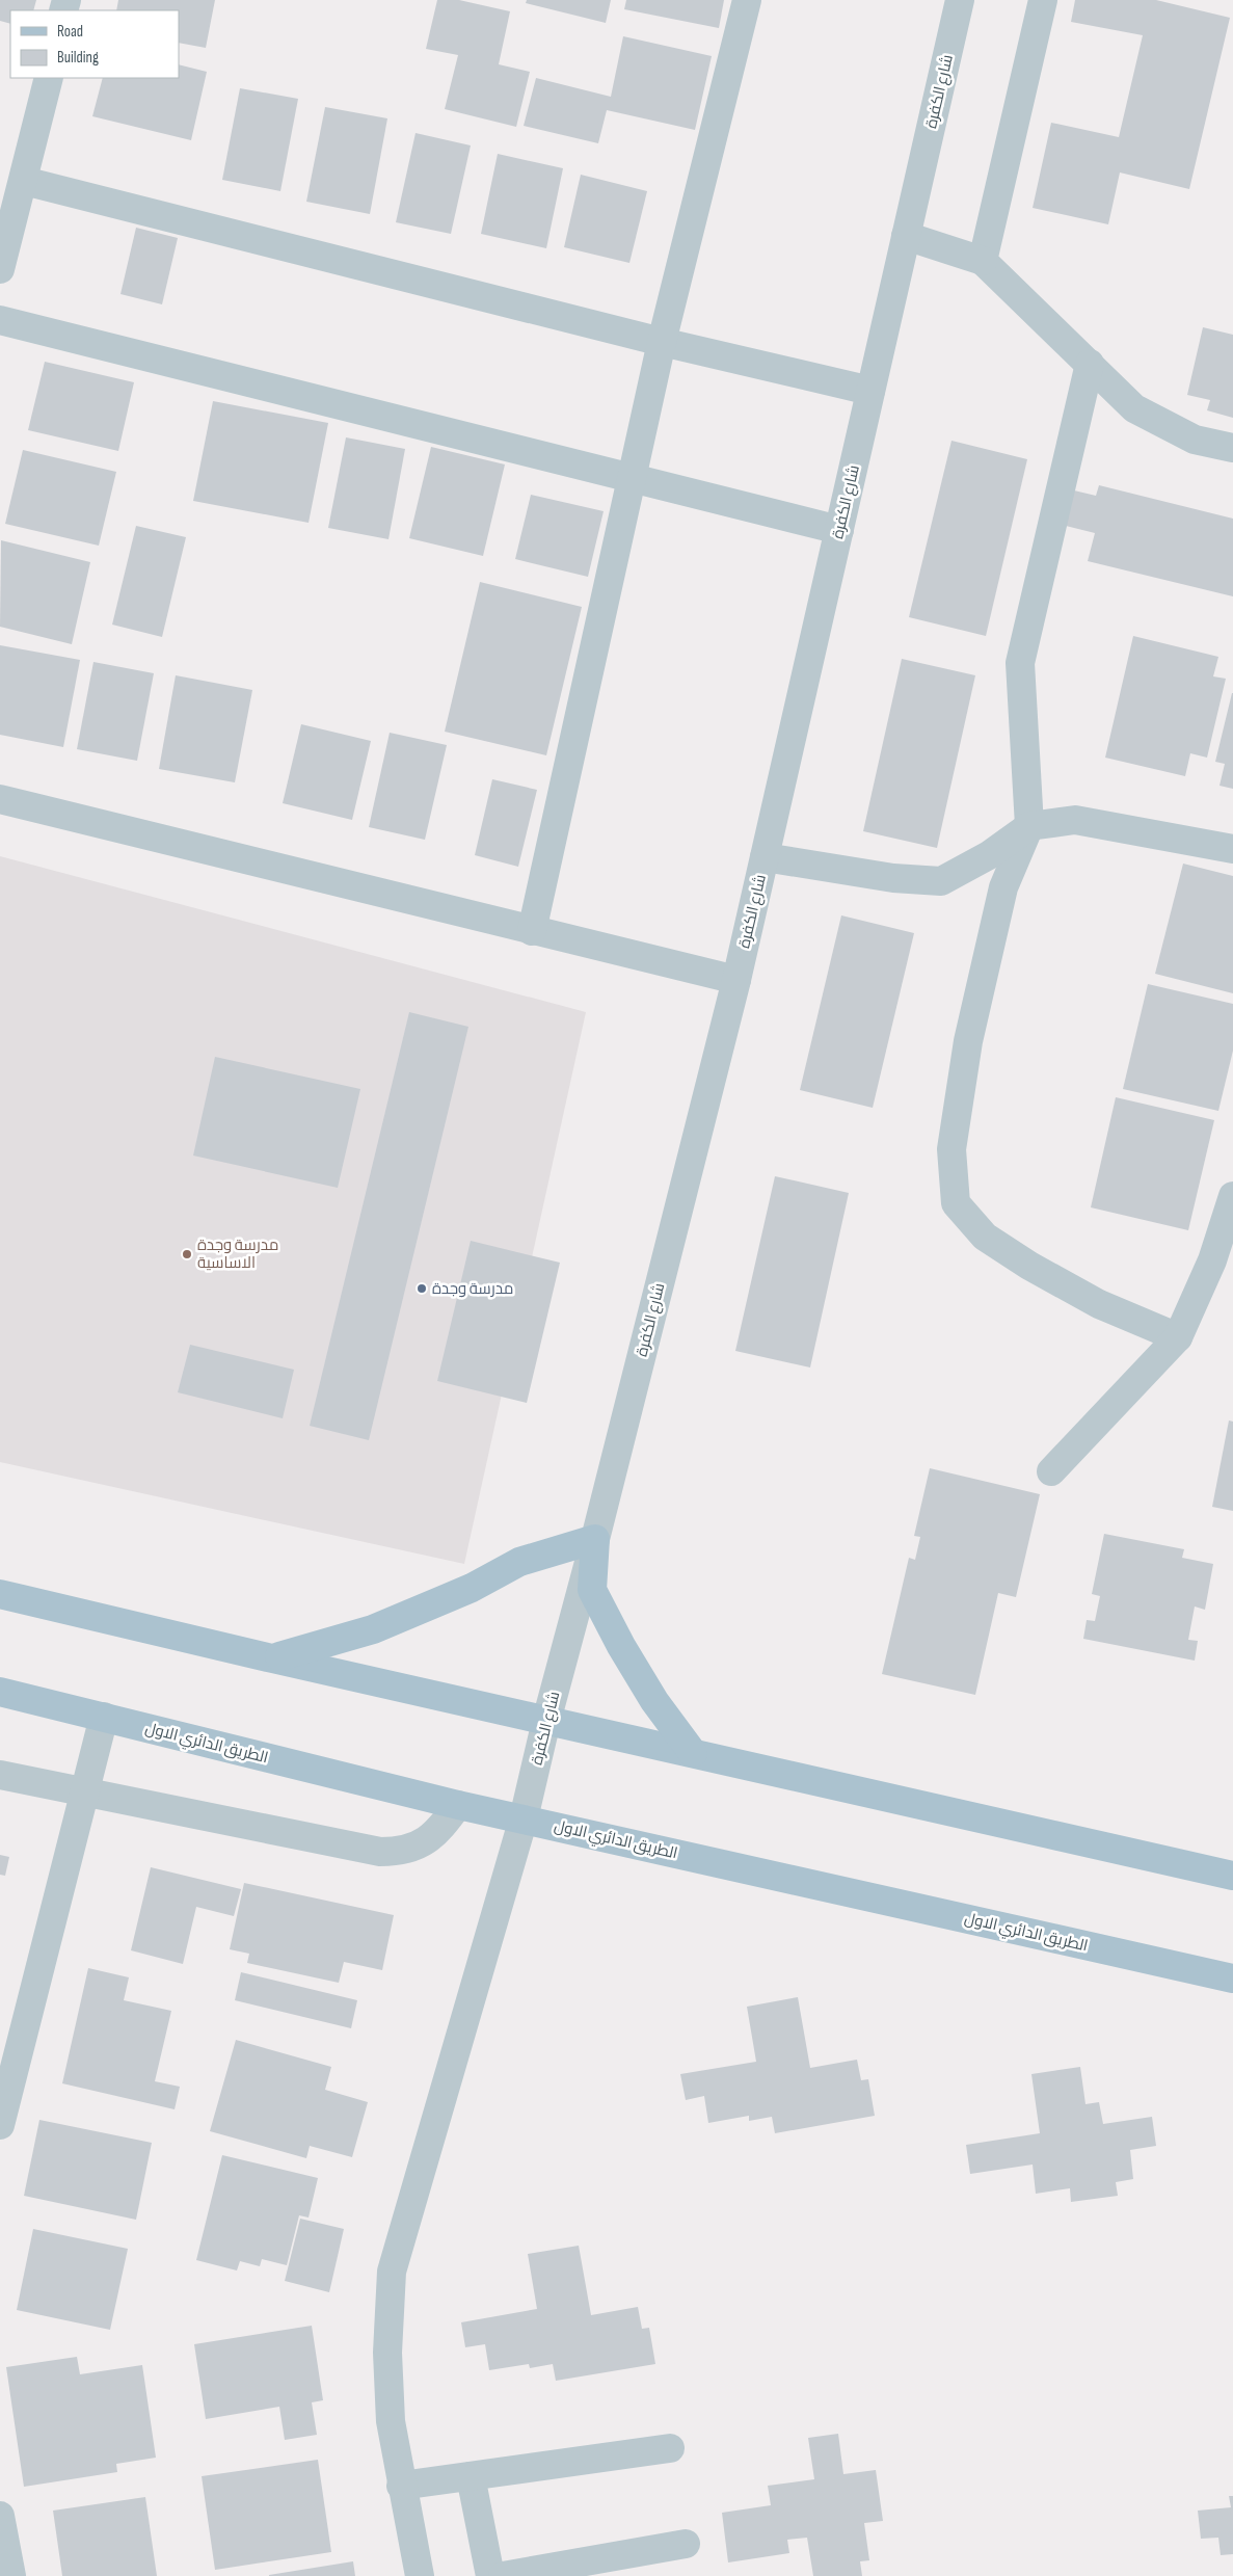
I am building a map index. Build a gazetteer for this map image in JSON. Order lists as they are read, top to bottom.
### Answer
{
  "streets": {
    "main road": ["الطريق الدائري الاول"],
    "street": ["شارع الكفرة"]
  },
  "crossings": [
    ["شارع الكفرة", "الطريق الدائري الاول"]
  ],
  "places": ["مدرسة وجدة الاساسية", "مدرسة وجدة"],
  "legend": ["Road", "Building"]
}
